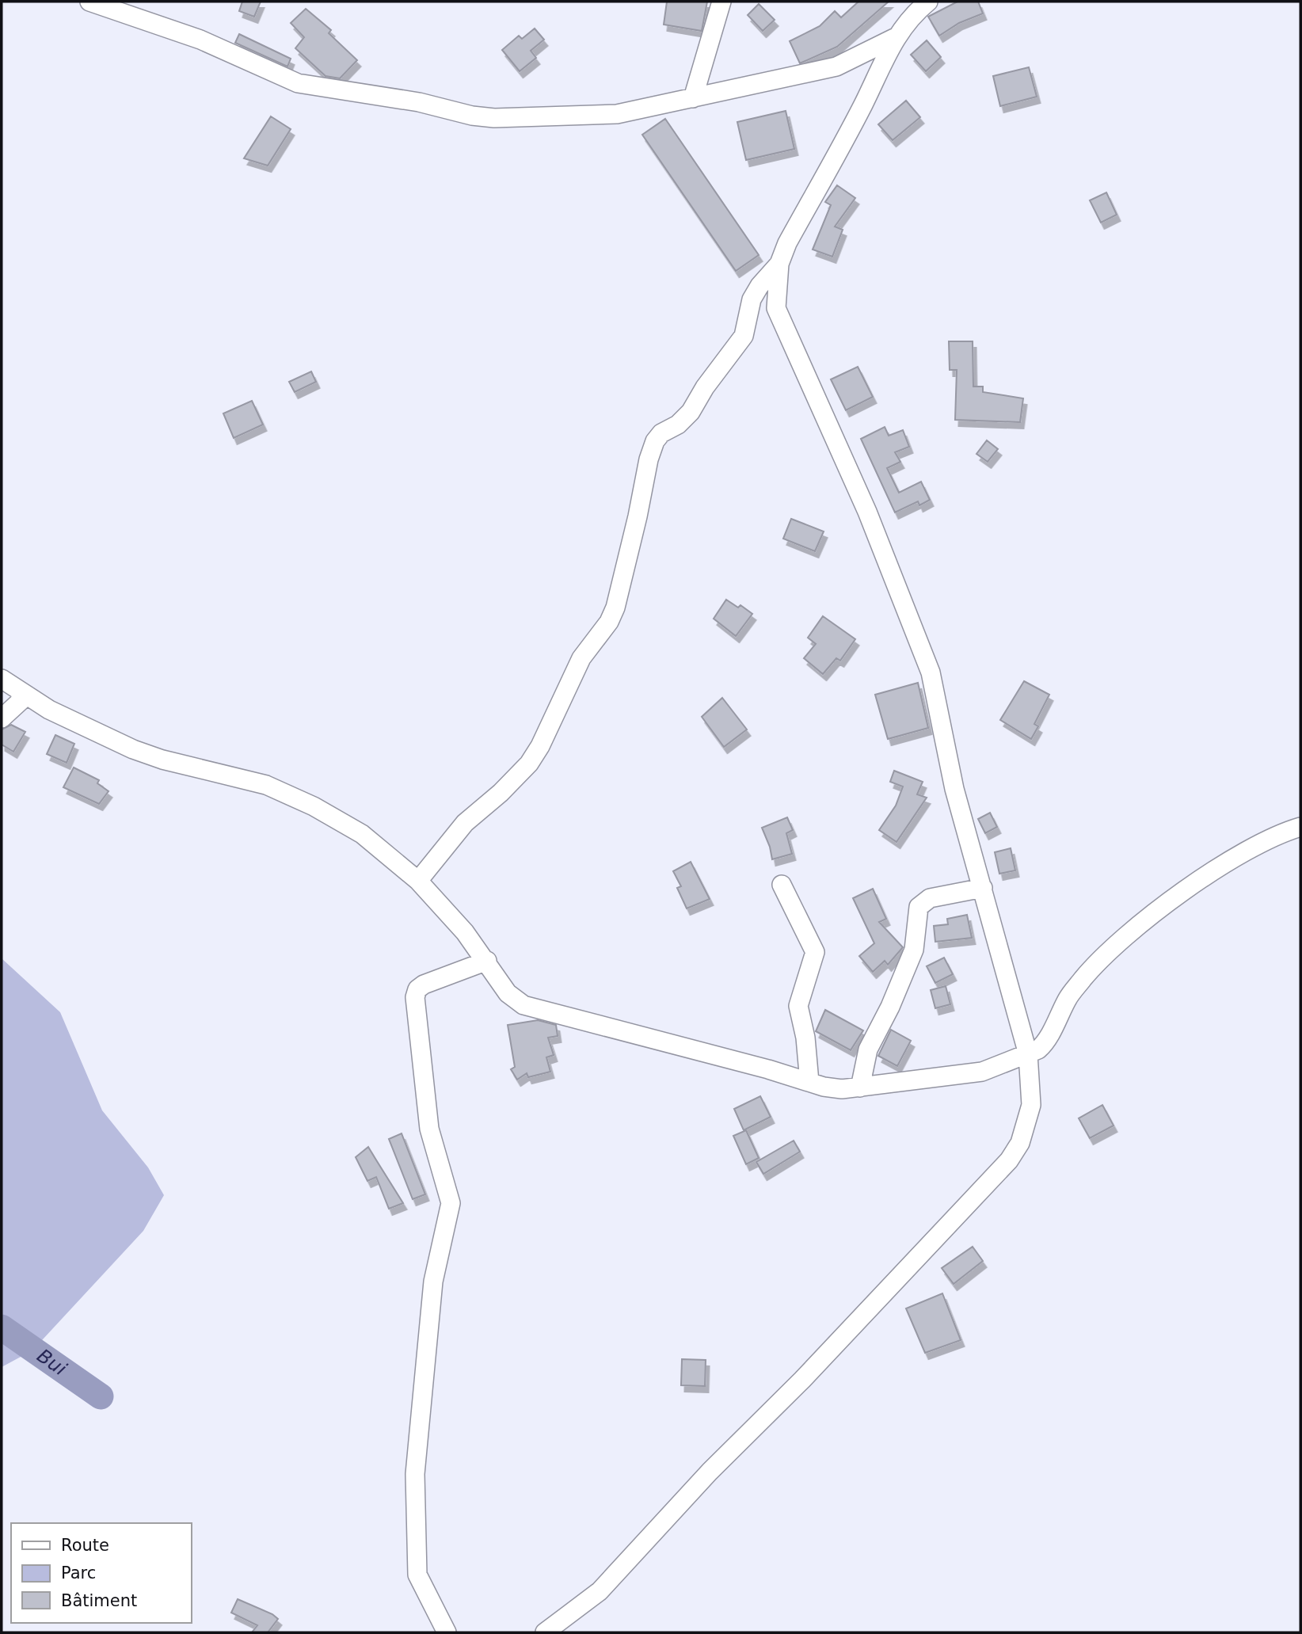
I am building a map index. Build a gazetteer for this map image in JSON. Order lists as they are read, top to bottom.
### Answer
{
  "water": ["Bui"],
  "legend": ["Route", "Parc", "Bâtiment"]
}
